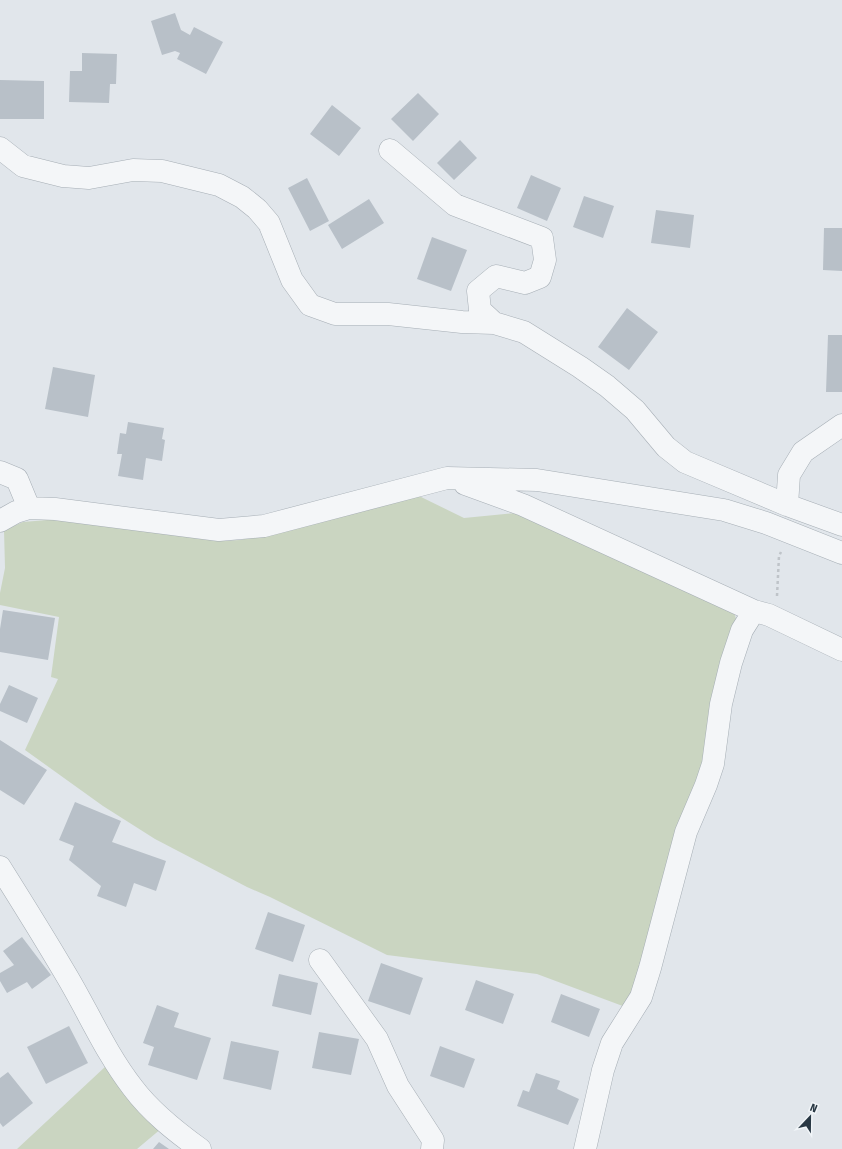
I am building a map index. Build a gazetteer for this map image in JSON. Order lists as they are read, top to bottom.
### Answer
{
  "north": "top"
}
